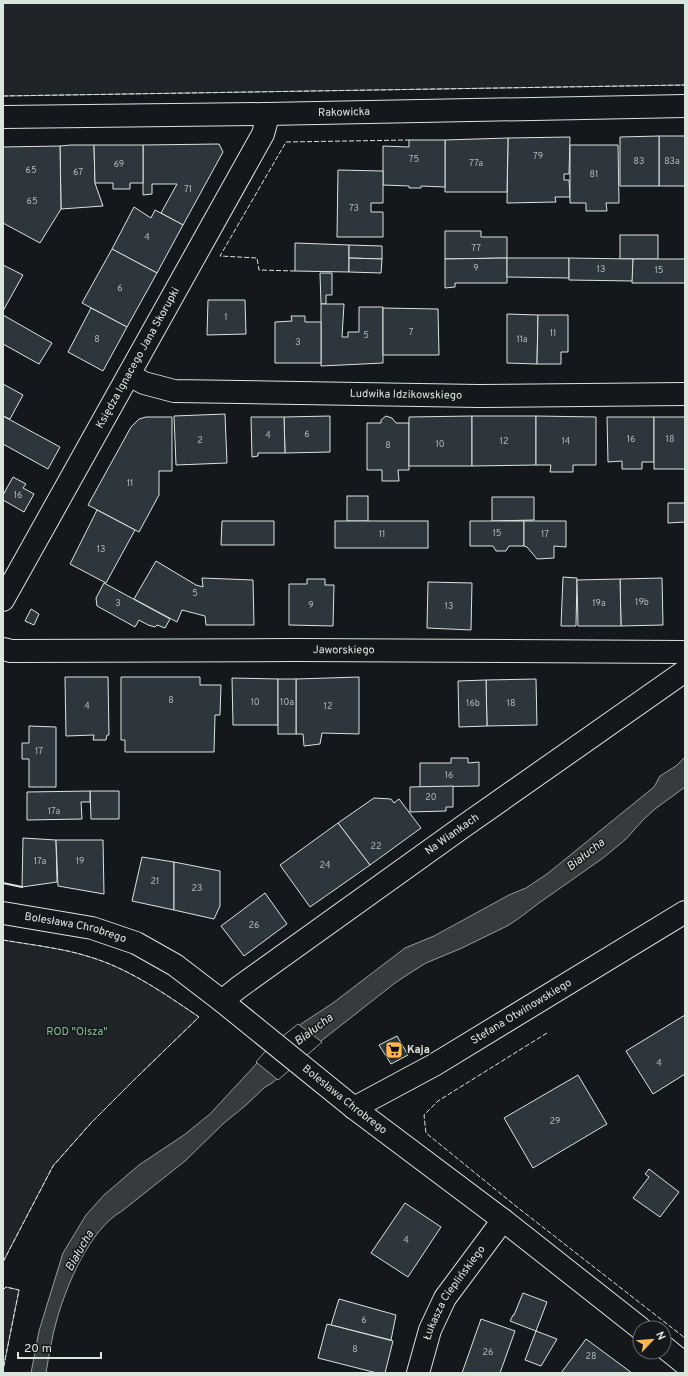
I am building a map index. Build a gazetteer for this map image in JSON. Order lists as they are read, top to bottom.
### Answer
{
  "streets": {
    "street": [
      "Rakowicka",
      "Księdza Ignacego Jana Skorupki",
      "Ludwika Idzikowskiego",
      "Jaworskiego",
      "Na Wiankach",
      "Bolesława Chrobrego",
      "Stefana Otwinowskiego",
      "Łukasza Cieplińskiego"
    ]
  },
  "crossings": [
    ["Rakowicka", "Księdza Ignacego Jana Skorupki"],
    ["Księdza Ignacego Jana Skorupki", "Ludwika Idzikowskiego"],
    ["Na Wiankach", "Bolesława Chrobrego"],
    ["Bolesława Chrobrego", "Stefana Otwinowskiego"],
    ["Bolesława Chrobrego", "Łukasza Cieplińskiego"]
  ],
  "water": ["Białucha"],
  "parks": ["ROD \"Olsza\""],
  "places": {
    "supermarket": ["Kaja"]
  },
  "house_numbers": [
    "79",
    "75",
    "83",
    "83a",
    "77a",
    "69",
    "65",
    "67",
    "81",
    "71",
    "65",
    "73",
    "4",
    "77",
    "9",
    "13",
    "15",
    "6",
    "1",
    "7",
    "11",
    "5",
    "8",
    "11a",
    "3",
    "6",
    "4",
    "16",
    "18",
    "2",
    "12",
    "14",
    "10",
    "8",
    "11",
    "16",
    "15",
    "11",
    "17",
    "13",
    "5",
    "19b",
    "3",
    "19a",
    "9",
    "13",
    "8",
    "10",
    "10a",
    "16b",
    "18",
    "4",
    "12",
    "17",
    "16",
    "20",
    "17a",
    "22",
    "17a",
    "19",
    "24",
    "21",
    "23",
    "26",
    "4",
    "29",
    "4",
    "6",
    "8",
    "26",
    "28"
  ],
  "scale_bar": "20 m",
  "north": "top right"
}
